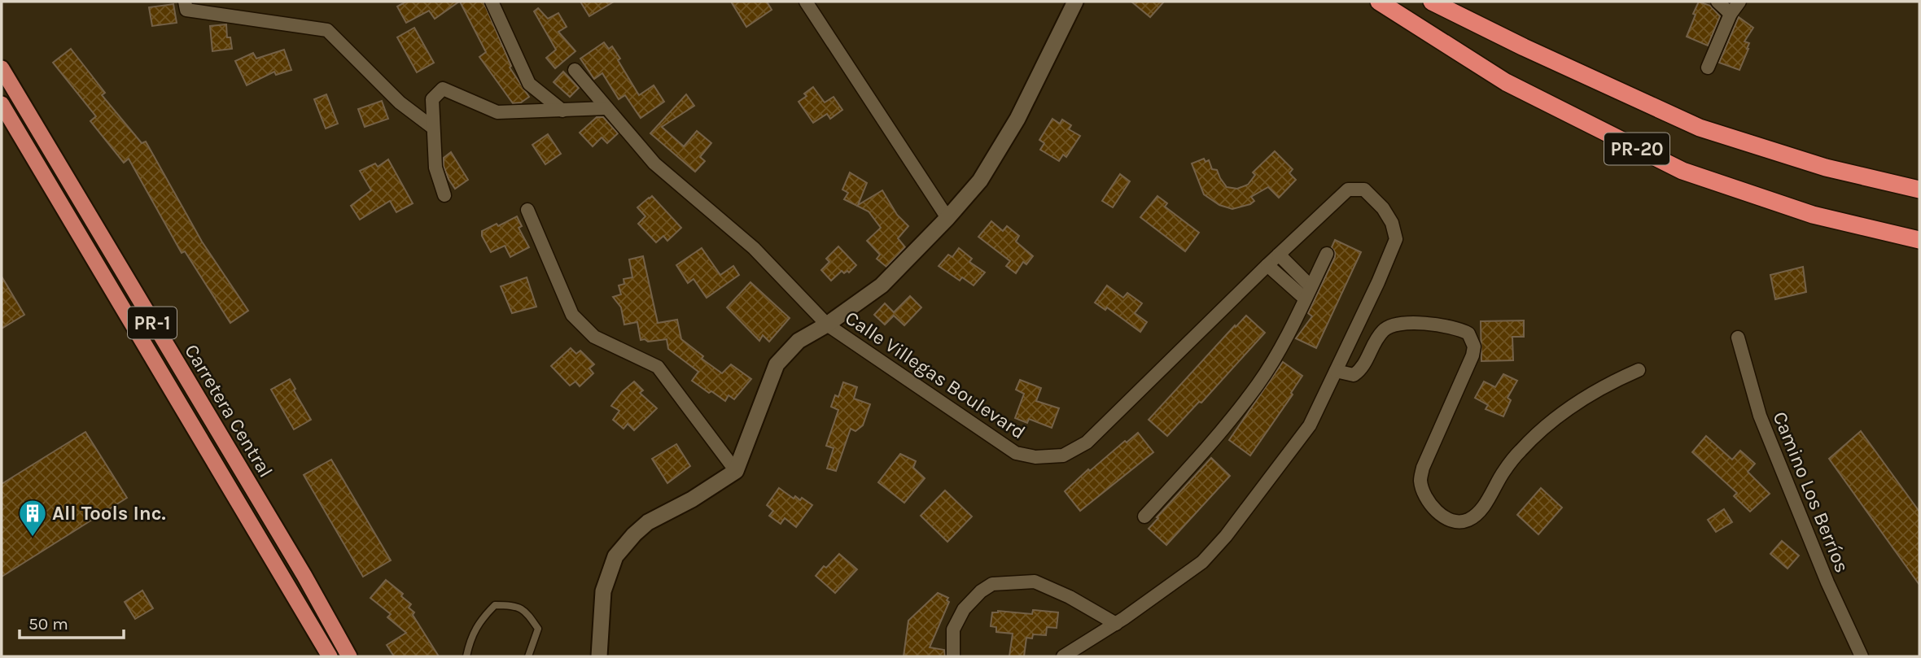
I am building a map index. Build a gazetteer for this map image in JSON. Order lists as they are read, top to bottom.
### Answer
{
  "streets": {
    "highway": ["PR-20", "PR-1", "Carretera Central"],
    "street": ["Calle Villegas Boulevard", "Camino Los Berríos"]
  },
  "places": {
    "building": ["All Tools Inc."]
  },
  "scale_bar": "50 m"
}
